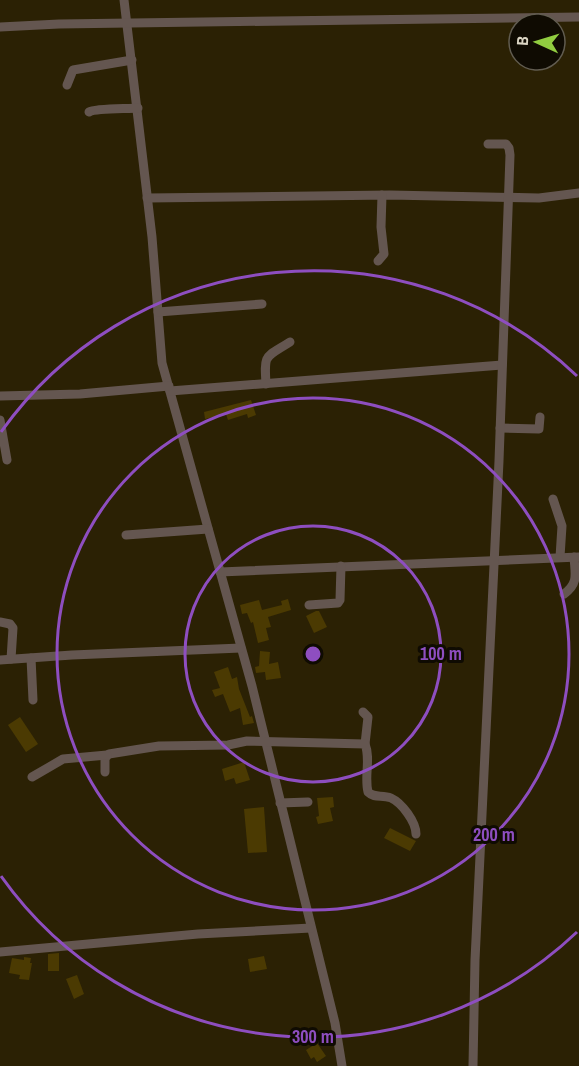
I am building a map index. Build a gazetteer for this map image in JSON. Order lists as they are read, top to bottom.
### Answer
{
  "north": "left",
  "rings": ["100 m", "200 m", "300 m"]
}
